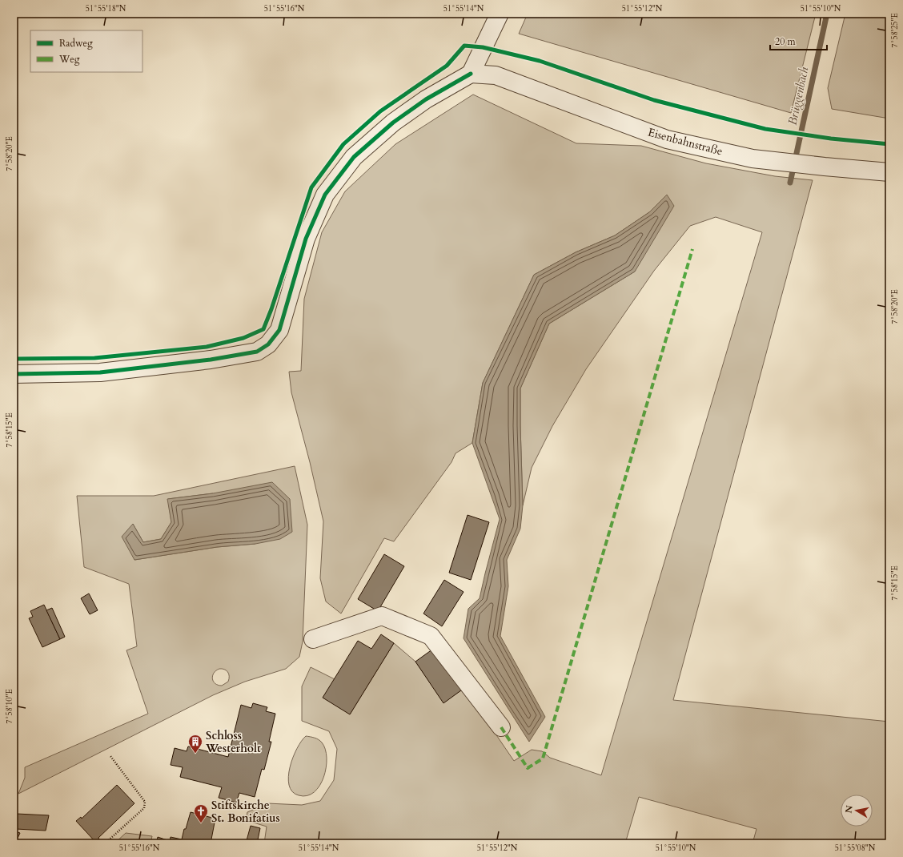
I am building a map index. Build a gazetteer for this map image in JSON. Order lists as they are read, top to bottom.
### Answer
{
  "streets": {
    "street": ["Eisenbahnstraße"]
  },
  "water": ["Brüggenbach"],
  "places": {
    "building": ["Schloss Westerholt"],
    "church": ["Stiftskirche St. Bonifatius"]
  },
  "legend": ["Radweg", "Weg"],
  "scale_bar": "20 m",
  "north": "left",
  "coordinates": [
    "51°55'18\"N",
    "51°55'16\"N",
    "51°55'14\"N",
    "51°55'12\"N",
    "51°55'10\"N",
    "7°58'25\"E",
    "7°58'20\"E",
    "7°58'15\"E",
    "7°58'10\"E",
    "51°55'08\"N"
  ]
}
